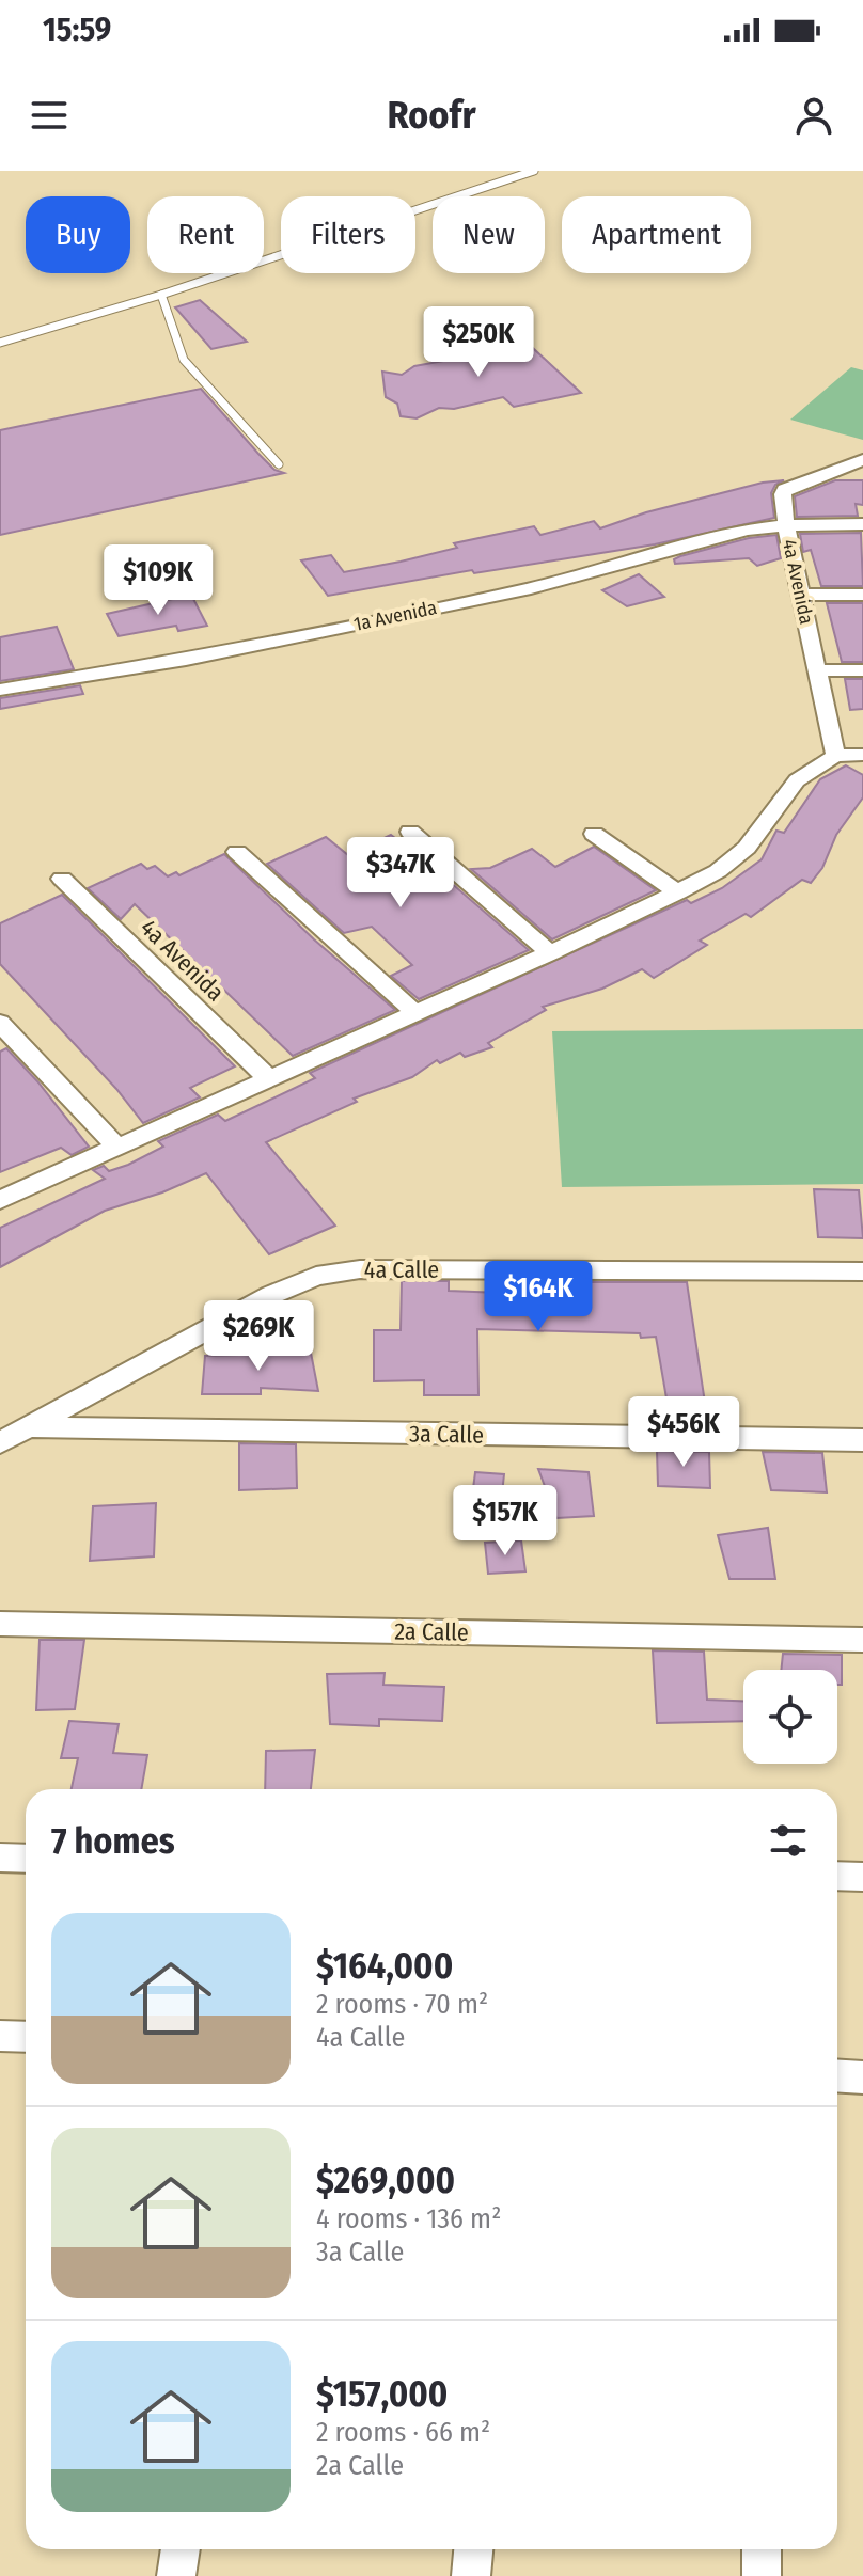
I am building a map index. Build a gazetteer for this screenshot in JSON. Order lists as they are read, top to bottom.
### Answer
{
  "streets": {
    "street": [
      "4a Avenida",
      "1a Avenida",
      "4a Calle",
      "3a Calle",
      "2a Calle"
    ]
  },
  "crossings": [
    ["4a Avenida", "1a Avenida"],
    ["4a Calle", "3a Calle"]
  ],
  "page": {
    "status": "15:59",
    "header": "Roofr",
    "chip": [
      "Buy",
      "Rent",
      "Filters",
      "New",
      "Apartment"
    ],
    "price": [
      "$250K",
      "$109K",
      "$347K",
      "$164K",
      "$269K",
      "$456K",
      "$157K"
    ],
    "heading": "7 homes",
    "list": [
      {
        "name": "$164,000",
        "note": "2 rooms · 70 m² · 4a Calle"
      },
      {
        "name": "$269,000",
        "note": "4 rooms · 136 m² · 3a Calle"
      },
      {
        "name": "$157,000",
        "note": "2 rooms · 66 m² · 2a Calle"
      }
    ]
  }
}
